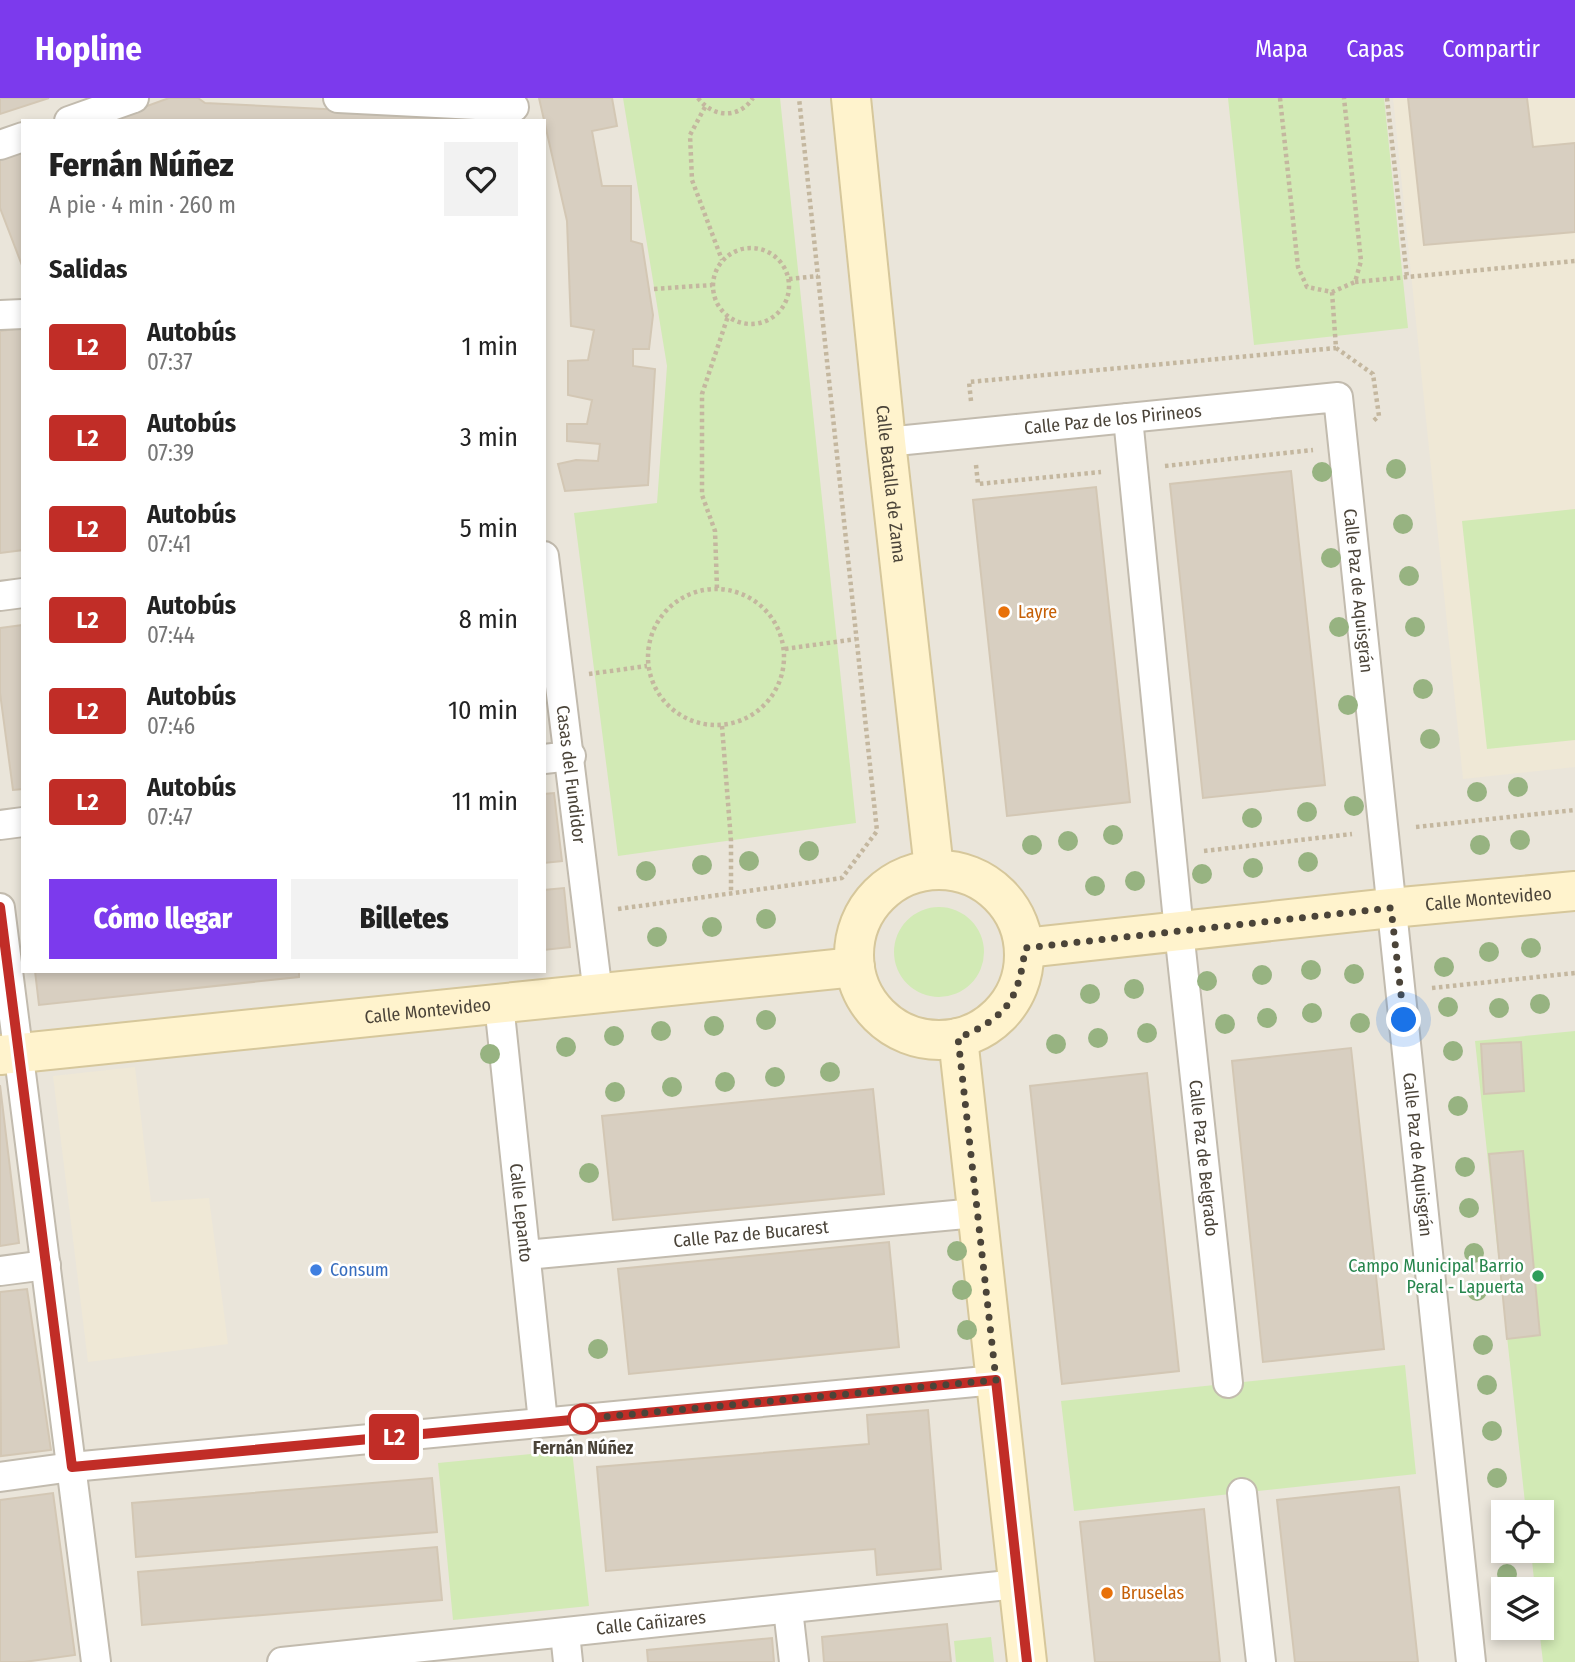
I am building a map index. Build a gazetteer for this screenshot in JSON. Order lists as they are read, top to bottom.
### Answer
{
  "streets": {
    "street": [
      "Calle Paz de los Pirineos",
      "Calle Batalla de Zama",
      "Calle Paz de Aquisgrán",
      "Casas del Fundidor",
      "Calle Montevideo",
      "Calle Paz de Belgrado",
      "Calle Lepanto",
      "Calle Paz de Bucarest",
      "Calle Cañizares"
    ]
  },
  "crossings": [
    ["Calle Paz de los Pirineos", "Calle Batalla de Zama"],
    ["Calle Paz de los Pirineos", "Calle Paz de Aquisgrán"],
    ["Calle Paz de los Pirineos", "Calle Paz de Belgrado"],
    ["Calle Batalla de Zama", "Calle Montevideo"],
    ["Calle Paz de Aquisgrán", "Calle Montevideo"],
    ["Casas del Fundidor", "Calle Montevideo"],
    ["Calle Montevideo", "Calle Paz de Belgrado"],
    ["Calle Montevideo", "Calle Lepanto"],
    ["Calle Lepanto", "Calle Paz de Bucarest"]
  ],
  "places": [
    "Layre",
    "Consum",
    "Campo Municipal Barrio Peral - Lapuerta",
    "Fernán Núñez",
    "Bruselas"
  ],
  "lines": ["bus line L2"],
  "page": {
    "header": "Hopline",
    "nav": ["Mapa", "Capas", "Compartir"],
    "on_map": "L2",
    "heading": [
      ["Fernán Núñez", "A pie · 4 min · 260 m"],
      "Salidas"
    ],
    "list": [
      {
        "mark": "L2",
        "name": "Autobús",
        "note": "07:37",
        "value": "1 min"
      },
      {
        "mark": "L2",
        "name": "Autobús",
        "note": "07:39",
        "value": "3 min"
      },
      {
        "mark": "L2",
        "name": "Autobús",
        "note": "07:41",
        "value": "5 min"
      },
      {
        "mark": "L2",
        "name": "Autobús",
        "note": "07:44",
        "value": "8 min"
      },
      {
        "mark": "L2",
        "name": "Autobús",
        "note": "07:46",
        "value": "10 min"
      },
      {
        "mark": "L2",
        "name": "Autobús",
        "note": "07:47",
        "value": "11 min"
      }
    ],
    "buttons": ["Cómo llegar", "Billetes"]
  }
}
